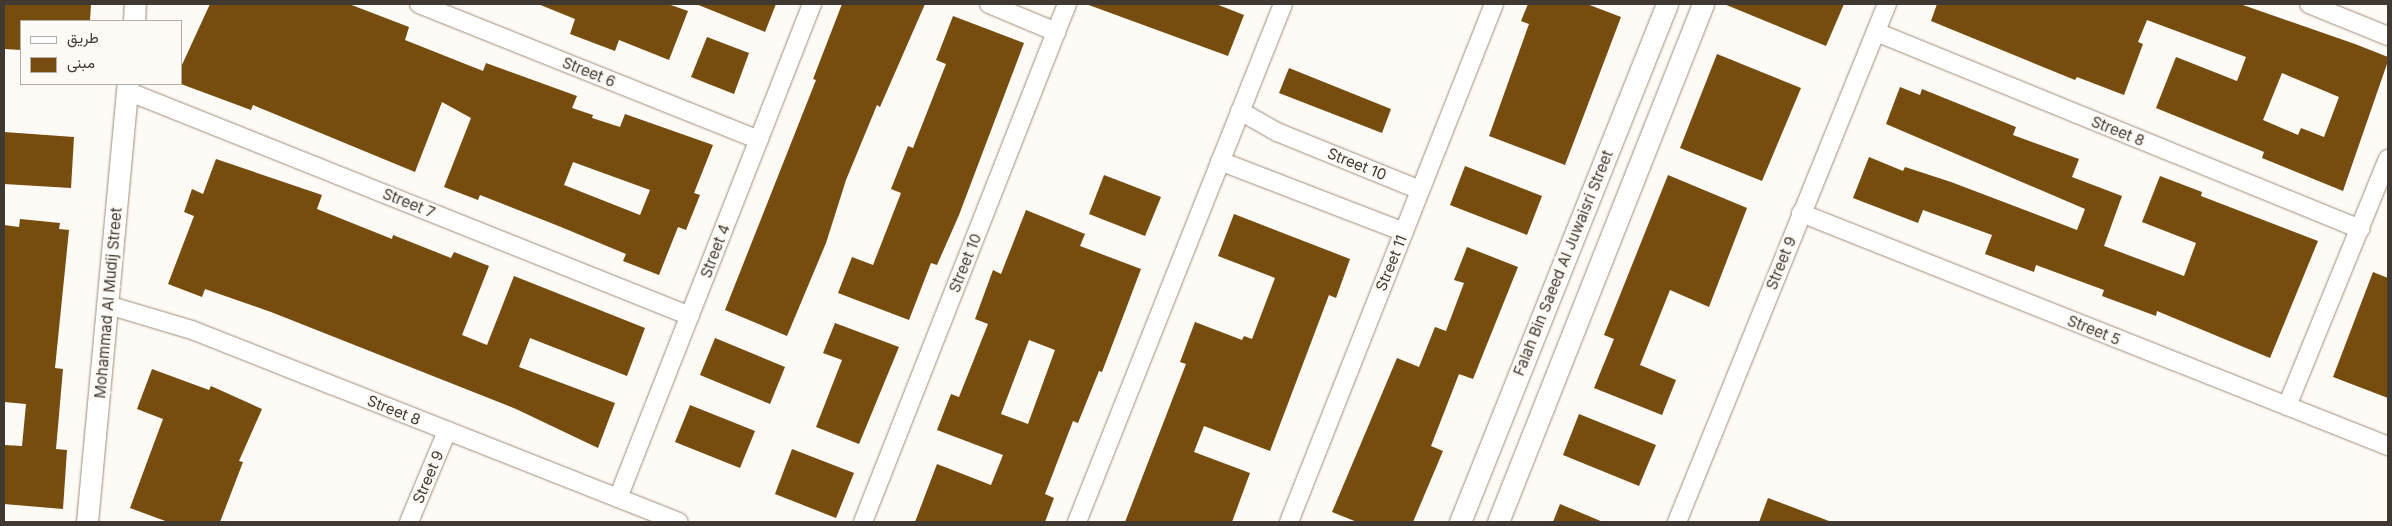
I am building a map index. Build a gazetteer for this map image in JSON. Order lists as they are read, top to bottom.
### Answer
{
  "streets": {
    "street": [
      "Street 6",
      "Street 8",
      "Street 10",
      "Street 7",
      "Street 4",
      "Street 11",
      "Falah Bin Saeed Al Juwaisri Street",
      "Street 9",
      "Mohammad Al Mudij Street",
      "Street 5"
    ]
  },
  "crossings": [
    ["Street 6", "Street 4"],
    ["Street 8", "Street 4"],
    ["Street 8", "Street 9"],
    ["Street 8", "Mohammad Al Mudij Street"],
    ["Street 10", "Street 11"],
    ["Street 7", "Street 4"],
    ["Street 7", "Mohammad Al Mudij Street"],
    ["Street 9", "Street 5"]
  ],
  "legend": ["طريق", "مبنى"]
}
